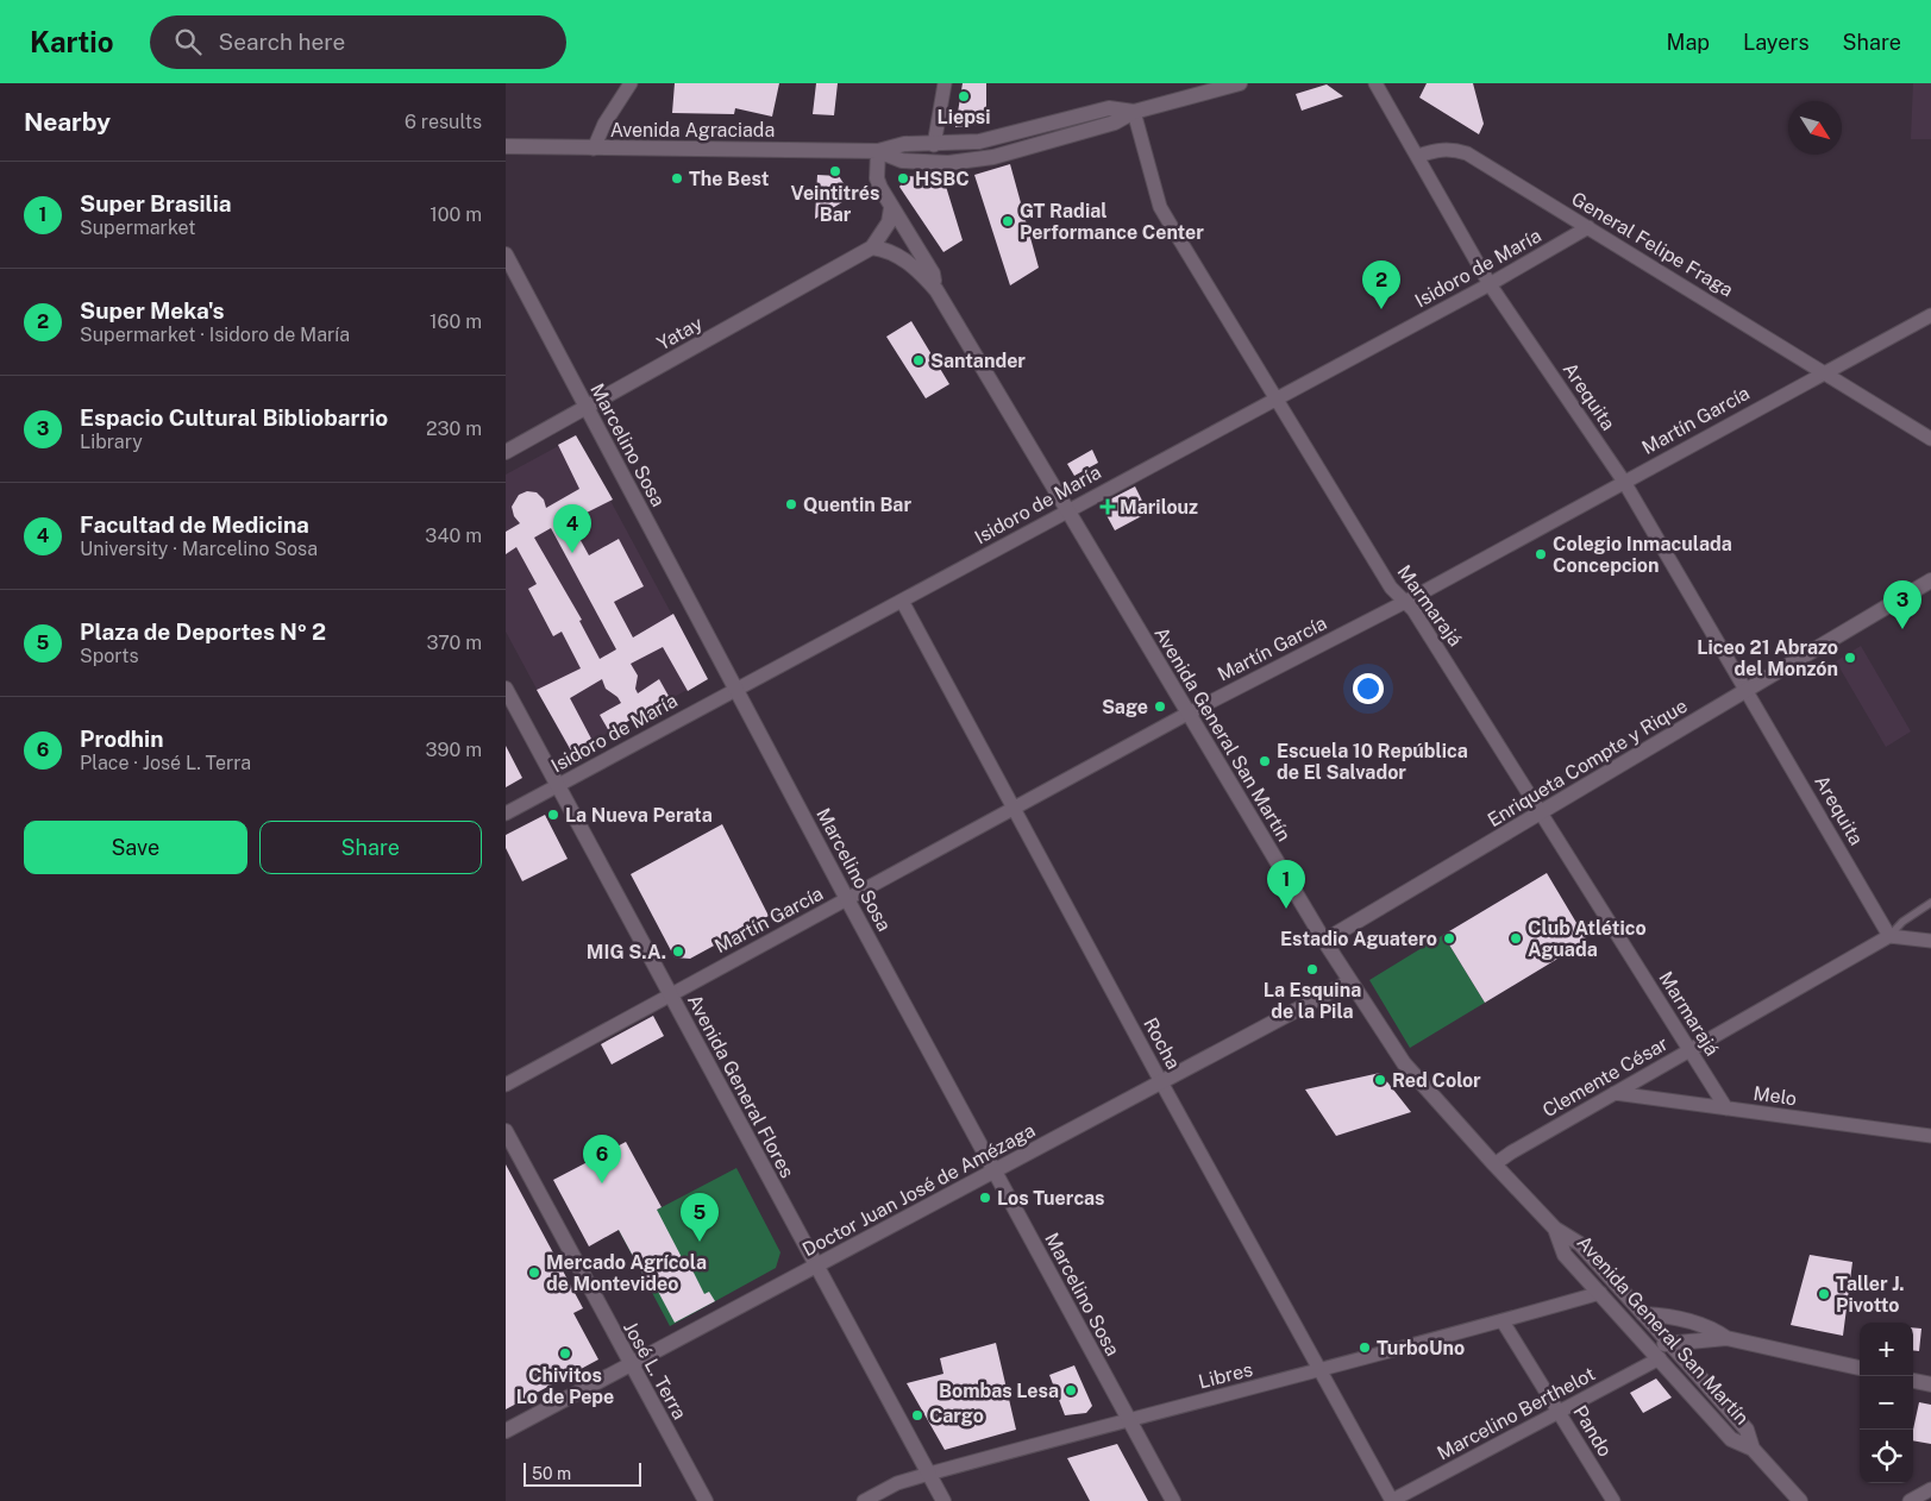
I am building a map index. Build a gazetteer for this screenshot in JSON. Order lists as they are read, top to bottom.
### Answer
{
  "streets": {
    "main road": [
      "Avenida Agraciada",
      "Yatay",
      "Marcelino Sosa",
      "Avenida General San Martín",
      "Enriqueta Compte y Rique",
      "Avenida General Flores",
      "Doctor Juan José de Amézaga",
      "José L. Terra"
    ],
    "street": [
      "General Felipe Fraga",
      "Isidoro de María",
      "Arequita",
      "Martín García",
      "Marmarajá",
      "Rocha",
      "Clemente César",
      "Melo",
      "Libres",
      "Marcelino Berthelot",
      "Pando"
    ]
  },
  "crossings": [
    ["Avenida Agraciada", "Marmarajá"],
    ["Avenida Agraciada", "Avenida General San Martín"],
    ["General Felipe Fraga", "Isidoro de María"],
    ["General Felipe Fraga", "Arequita"],
    ["General Felipe Fraga", "Martín García"],
    ["Isidoro de María", "Arequita"],
    ["Isidoro de María", "Marcelino Sosa"],
    ["Isidoro de María", "Marmarajá"],
    ["Isidoro de María", "Avenida General San Martín"],
    ["Isidoro de María", "Rocha"],
    ["Isidoro de María", "Avenida General Flores"],
    ["Yatay", "Marcelino Sosa"],
    ["Yatay", "Avenida General San Martín"],
    ["Arequita", "Martín García"],
    ["Arequita", "Enriqueta Compte y Rique"],
    ["Arequita", "Clemente César"],
    ["Martín García", "Marcelino Sosa"],
    ["Martín García", "Marmarajá"],
    ["Martín García", "Avenida General San Martín"],
    ["Martín García", "Rocha"],
    ["Martín García", "Avenida General Flores"],
    ["Marcelino Sosa", "Doctor Juan José de Amézaga"],
    ["Marcelino Sosa", "Libres"],
    ["Marmarajá", "Enriqueta Compte y Rique"],
    ["Marmarajá", "Clemente César"],
    ["Marmarajá", "Melo"],
    ["Avenida General San Martín", "Enriqueta Compte y Rique"],
    ["Avenida General San Martín", "Clemente César"],
    ["Avenida General San Martín", "Doctor Juan José de Amézaga"],
    ["Avenida General San Martín", "Libres"],
    ["Avenida General San Martín", "Marcelino Berthelot"],
    ["Rocha", "Doctor Juan José de Amézaga"],
    ["Rocha", "Libres"],
    ["Rocha", "Marcelino Berthelot"],
    ["Clemente César", "Melo"],
    ["Avenida General Flores", "Doctor Juan José de Amézaga"],
    ["Avenida General Flores", "Libres"],
    ["Doctor Juan José de Amézaga", "José L. Terra"],
    ["Libres", "Pando"],
    ["Marcelino Berthelot", "Pando"]
  ],
  "places": {
    "other": [
      "Liepsi",
      "Veintitrés Bar",
      "The Best",
      "HSBC",
      "GT Radial Performance Center",
      "Santander",
      "Quentin Bar",
      "Colegio Inmaculada Concepcion",
      "Liceo 21 Abrazo del Monzón",
      "Sage",
      "Escuela 10 República de El Salvador",
      "La Nueva Perata",
      "Estadio Aguatero",
      "Club Atlético Aguada",
      "MIG S.A.",
      "La Esquina de la Pila",
      "Red Color",
      "Los Tuercas",
      "Mercado Agrícola de Montevideo",
      "Taller J. Pivotto",
      "TurboUno",
      "Chivitos Lo de Pepe",
      "Bombas Lesa",
      "Cargo"
    ],
    "health": ["Marilouz"]
  },
  "scale_bar": "50 m",
  "north": "bottom right",
  "page": {
    "header": "Kartio",
    "search": "Search here",
    "nav": ["Map", "Layers", "Share"],
    "heading": ["Nearby", "6 results"],
    "list": [
      {
        "mark": "1",
        "name": "Super Brasilia",
        "note": "Supermarket",
        "value": "100 m"
      },
      {
        "mark": "2",
        "name": "Super Meka's",
        "note": "Supermarket · Isidoro de María",
        "value": "160 m"
      },
      {
        "mark": "3",
        "name": "Espacio Cultural Bibliobarrio",
        "note": "Library",
        "value": "230 m"
      },
      {
        "mark": "4",
        "name": "Facultad de Medicina",
        "note": "University · Marcelino Sosa",
        "value": "340 m"
      },
      {
        "mark": "5",
        "name": "Plaza de Deportes Nº 2",
        "note": "Sports",
        "value": "370 m"
      },
      {
        "mark": "6",
        "name": "Prodhin",
        "note": "Place · José L. Terra",
        "value": "390 m"
      }
    ],
    "pins": [
      "2",
      "4",
      "3",
      "1",
      "6",
      "5"
    ],
    "buttons": ["Save", "Share"],
    "map_buttons": ["+", "−"],
    "scale": "50 m"
  }
}
